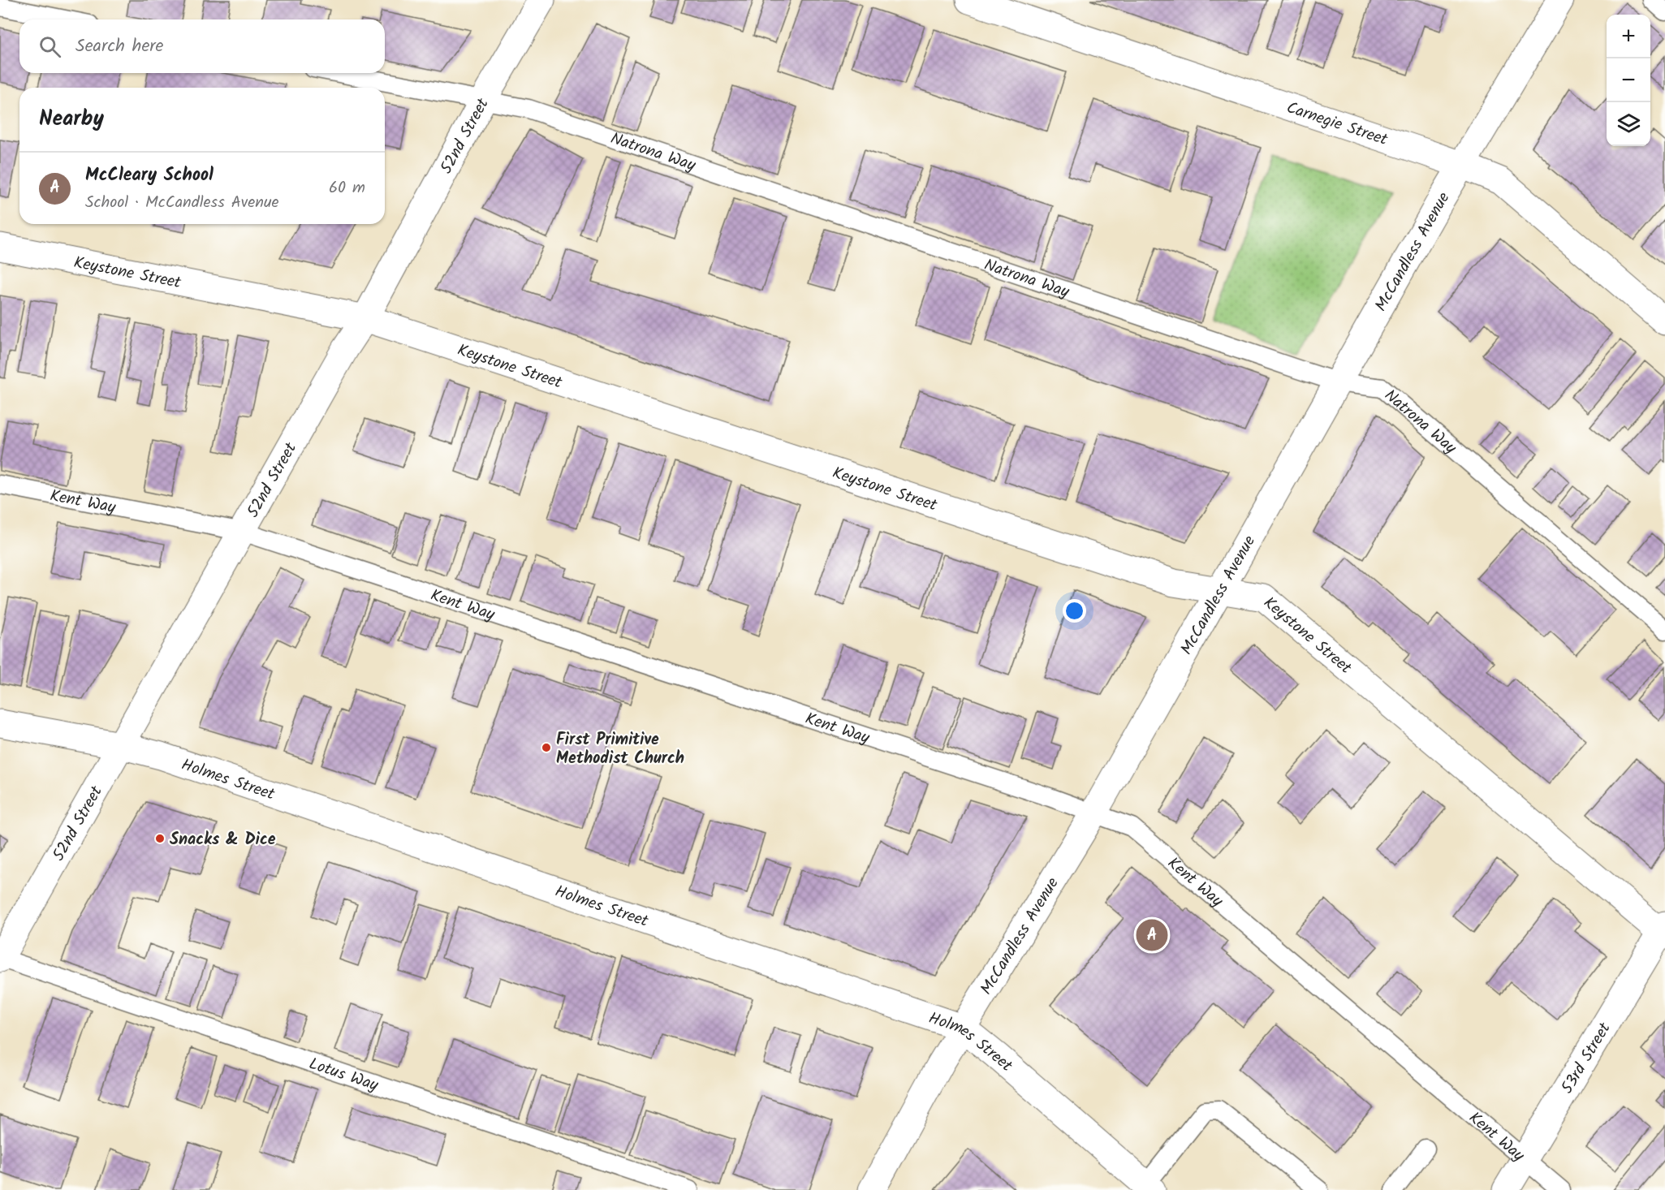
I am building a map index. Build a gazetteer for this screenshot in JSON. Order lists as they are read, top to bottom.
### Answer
{
  "streets": {
    "street": [
      "Carnegie Street",
      "52nd Street",
      "McCandless Avenue",
      "Keystone Street",
      "Holmes Street",
      "53rd Street"
    ],
    "lane": ["Natrona Way", "Kent Way", "Lotus Way"]
  },
  "crossings": [
    ["Carnegie Street", "McCandless Avenue"],
    ["52nd Street", "Natrona Way"],
    ["52nd Street", "Keystone Street"],
    ["52nd Street", "Kent Way"],
    ["52nd Street", "Holmes Street"],
    ["52nd Street", "Lotus Way"],
    ["Natrona Way", "McCandless Avenue"],
    ["McCandless Avenue", "Keystone Street"],
    ["McCandless Avenue", "Kent Way"],
    ["McCandless Avenue", "Holmes Street"],
    ["Keystone Street", "53rd Street"],
    ["Kent Way", "53rd Street"]
  ],
  "places": ["First Primitive Methodist Church", "Snacks & Dice"],
  "page": {
    "map_buttons": ["+", "−"],
    "search": "Search here",
    "heading": "Nearby",
    "list": [
      {
        "mark": "A",
        "name": "McCleary School",
        "note": "School · McCandless Avenue",
        "value": "60 m"
      }
    ],
    "pins": "A"
  }
}
